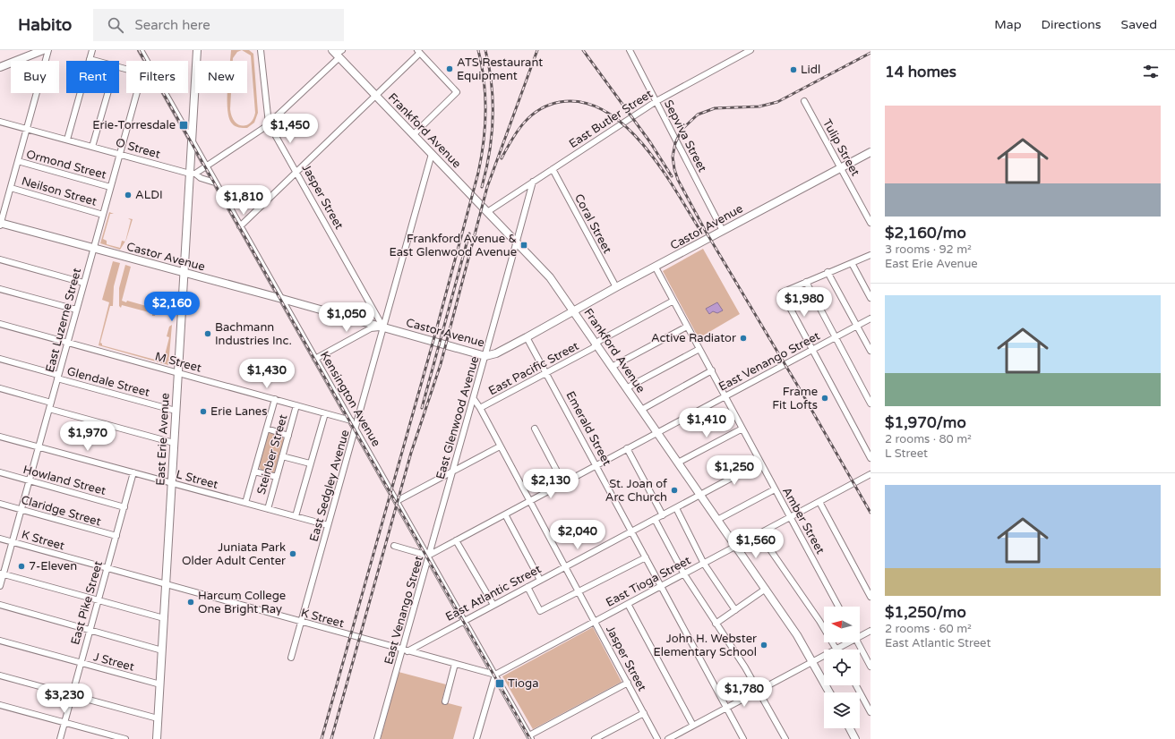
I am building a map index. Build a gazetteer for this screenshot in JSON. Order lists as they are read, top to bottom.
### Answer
{
  "streets": {
    "main road": ["Frankford Avenue", "Castor Avenue", "East Erie Avenue"],
    "street": [
      "East Butler Street",
      "Sepviva Street",
      "Tulip Street",
      "O Street",
      "Ormond Street",
      "Neilson Street",
      "Jasper Street",
      "Coral Street",
      "East Luzerne Street",
      "East Venango Street",
      "M Street",
      "East Pacific Street",
      "Glendale Street",
      "Kensington Avenue",
      "East Glenwood Avenue",
      "Emerald Street",
      "Steinber Street",
      "L Street",
      "Howland Street",
      "East Sedgley Avenue",
      "Claridge Street",
      "Amber Street",
      "K Street",
      "East Tioga Street",
      "East Atlantic Street",
      "East Pike Street",
      "J Street"
    ]
  },
  "crossings": [
    ["East Butler Street", "Frankford Avenue"],
    ["East Butler Street", "Sepviva Street"],
    ["East Butler Street", "Coral Street"],
    ["East Butler Street", "East Glenwood Avenue"],
    ["Frankford Avenue", "Castor Avenue"],
    ["Frankford Avenue", "East Venango Street"],
    ["Frankford Avenue", "East Pacific Street"],
    ["Frankford Avenue", "East Glenwood Avenue"],
    ["Frankford Avenue", "East Sedgley Avenue"],
    ["Frankford Avenue", "East Tioga Street"],
    ["Frankford Avenue", "East Atlantic Street"],
    ["Sepviva Street", "Castor Avenue"],
    ["Tulip Street", "Castor Avenue"],
    ["O Street", "East Luzerne Street"],
    ["O Street", "Kensington Avenue"],
    ["O Street", "East Erie Avenue"],
    ["Ormond Street", "East Luzerne Street"],
    ["Neilson Street", "East Luzerne Street"],
    ["Jasper Street", "Castor Avenue"],
    ["Jasper Street", "East Venango Street"],
    ["Jasper Street", "East Pacific Street"],
    ["Jasper Street", "East Glenwood Avenue"],
    ["Jasper Street", "East Sedgley Avenue"],
    ["Jasper Street", "East Tioga Street"],
    ["Jasper Street", "East Atlantic Street"],
    ["Coral Street", "Castor Avenue"],
    ["Castor Avenue", "East Luzerne Street"],
    ["Castor Avenue", "Kensington Avenue"],
    ["Castor Avenue", "East Glenwood Avenue"],
    ["Castor Avenue", "Emerald Street"],
    ["Castor Avenue", "East Erie Avenue"],
    ["Castor Avenue", "East Sedgley Avenue"],
    ["Castor Avenue", "Amber Street"],
    ["East Luzerne Street", "M Street"],
    ["East Luzerne Street", "Glendale Street"],
    ["East Luzerne Street", "L Street"],
    ["East Luzerne Street", "Howland Street"],
    ["East Luzerne Street", "Claridge Street"],
    ["East Luzerne Street", "K Street"],
    ["East Venango Street", "Kensington Avenue"],
    ["East Venango Street", "East Glenwood Avenue"],
    ["East Venango Street", "Emerald Street"],
    ["East Venango Street", "Amber Street"],
    ["East Venango Street", "K Street"],
    ["East Venango Street", "East Atlantic Street"],
    ["M Street", "Kensington Avenue"],
    ["M Street", "East Erie Avenue"],
    ["M Street", "Steinber Street"],
    ["East Pacific Street", "Emerald Street"],
    ["East Pacific Street", "Amber Street"],
    ["Glendale Street", "East Erie Avenue"],
    ["Kensington Avenue", "East Glenwood Avenue"],
    ["Kensington Avenue", "East Erie Avenue"],
    ["Kensington Avenue", "East Sedgley Avenue"],
    ["Kensington Avenue", "K Street"],
    ["Kensington Avenue", "East Tioga Street"],
    ["Kensington Avenue", "East Atlantic Street"],
    ["Emerald Street", "East Tioga Street"],
    ["Emerald Street", "East Atlantic Street"],
    ["East Erie Avenue", "L Street"],
    ["East Erie Avenue", "K Street"],
    ["East Erie Avenue", "J Street"],
    ["Steinber Street", "L Street"],
    ["L Street", "East Sedgley Avenue"],
    ["L Street", "East Pike Street"],
    ["Howland Street", "East Pike Street"],
    ["East Sedgley Avenue", "K Street"],
    ["Claridge Street", "East Pike Street"],
    ["Amber Street", "East Tioga Street"],
    ["Amber Street", "East Atlantic Street"],
    ["K Street", "East Tioga Street"],
    ["K Street", "East Atlantic Street"],
    ["K Street", "East Pike Street"],
    ["East Pike Street", "J Street"]
  ],
  "places": {
    "other": [
      "ATS Restaurant Equipment",
      "Lidl",
      "ALDI",
      "Bachmann Industries Inc.",
      "Active Radiator",
      "Frame Fit Lofts",
      "Erie Lanes",
      "St. Joan of Arc Church",
      "Juniata Park Older Adult Center",
      "7-Eleven",
      "Harcum College One Bright Ray",
      "John H. Webster Elementary School"
    ],
    "transit": ["Erie-Torresdale", "Frankford Avenue & East Glenwood Avenue", "Tioga"]
  },
  "north": "left",
  "page": {
    "header": "Habito",
    "search": "Search here",
    "nav": ["Map", "Directions", "Saved"],
    "heading": "14 homes",
    "chip": [
      "Buy",
      "Rent",
      "Filters",
      "New"
    ],
    "list": [
      {
        "name": "$2,160/mo",
        "note": "3 rooms · 92 m² · East Erie Avenue"
      },
      {
        "name": "$1,970/mo",
        "note": "2 rooms · 80 m² · L Street"
      },
      {
        "name": "$1,250/mo",
        "note": "2 rooms · 60 m² · East Atlantic Street"
      }
    ],
    "price": [
      "$1,450",
      "$1,810",
      "$1,980",
      "$2,160",
      "$1,050",
      "$1,430",
      "$1,410",
      "$1,970",
      "$1,250",
      "$2,130",
      "$2,040",
      "$1,560",
      "$1,780",
      "$3,230"
    ]
  }
}
